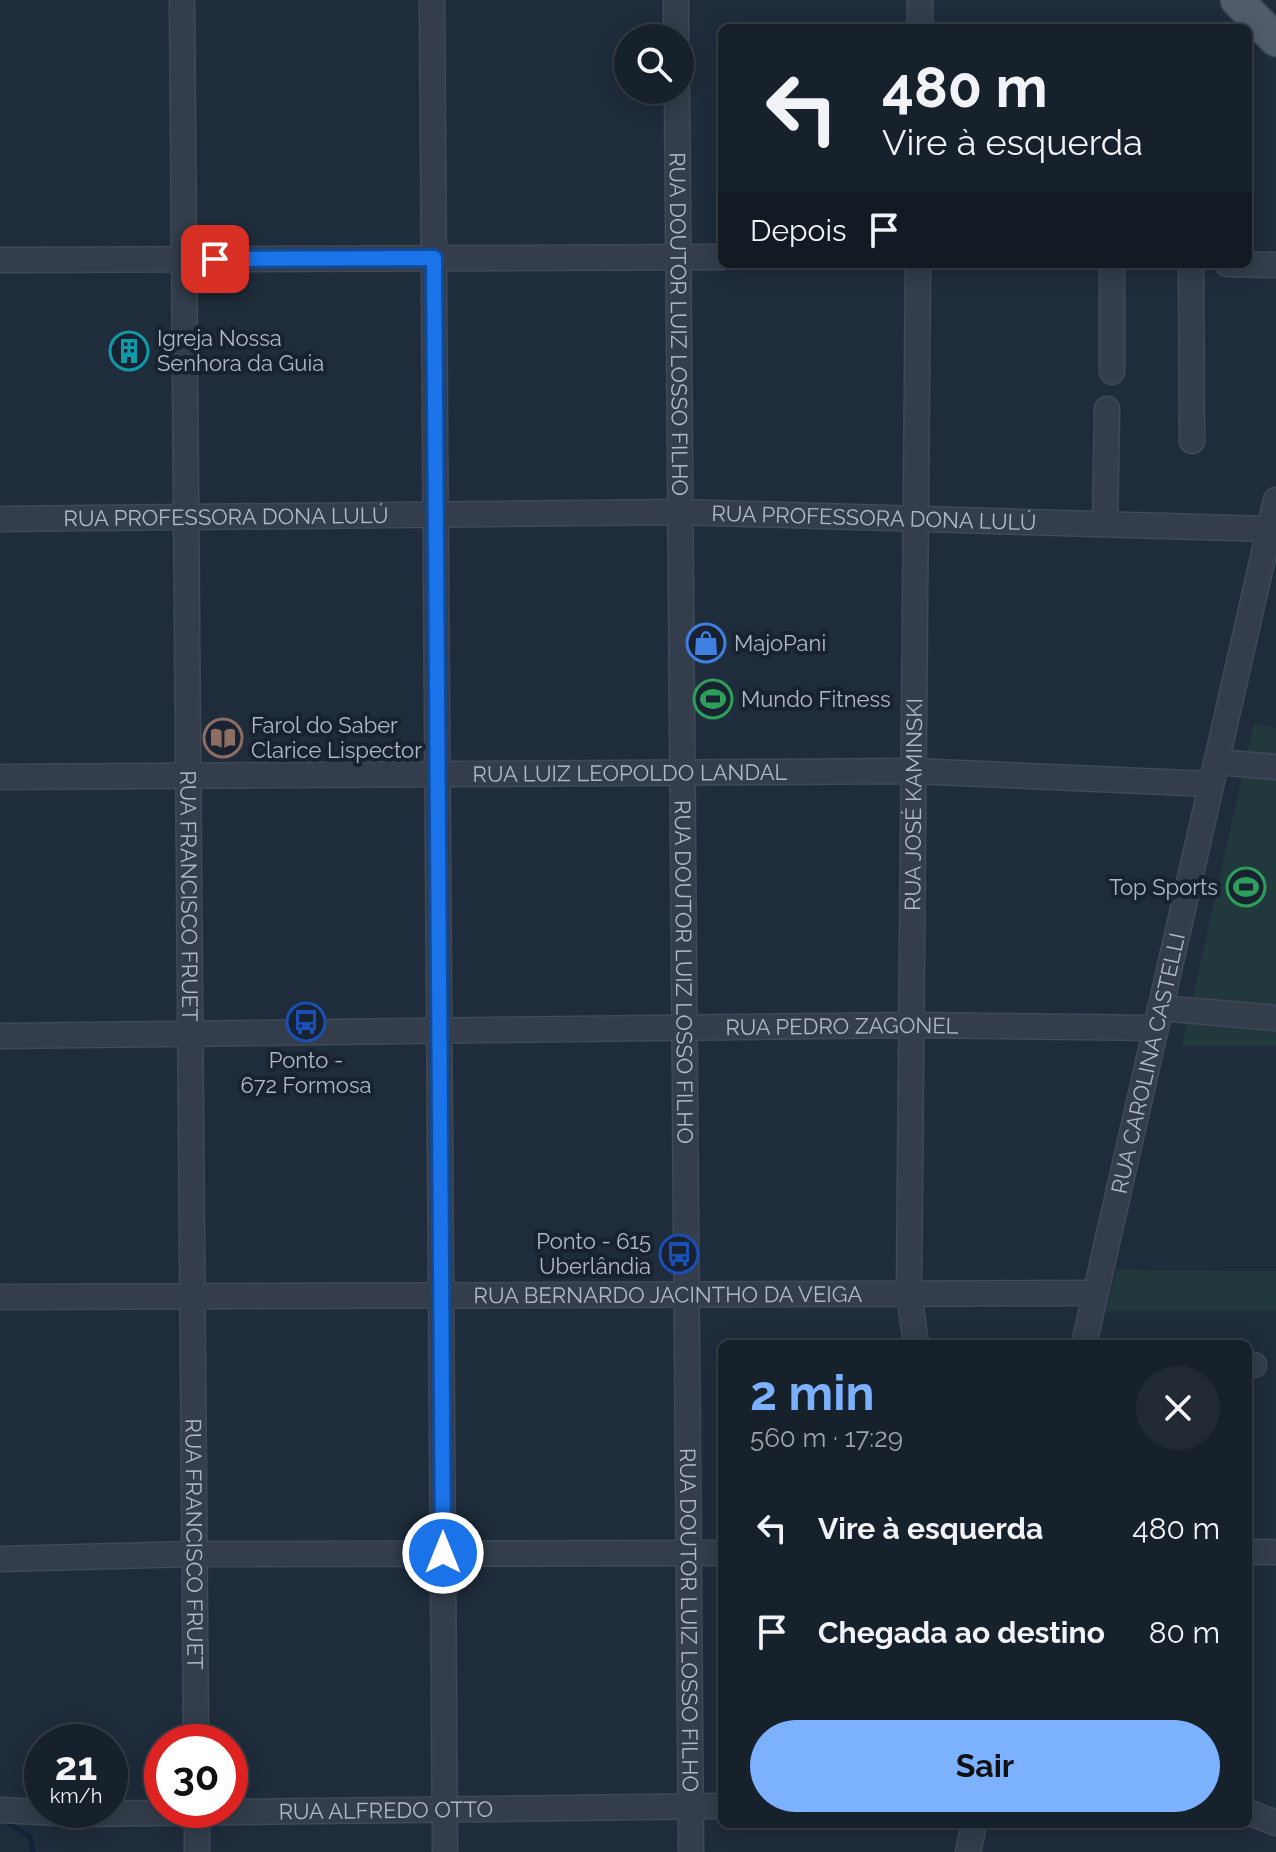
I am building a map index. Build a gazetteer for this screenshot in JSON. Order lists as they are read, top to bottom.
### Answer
{
  "streets": {
    "street": [
      "RUA DOUTOR LUIZ LOSSO FILHO",
      "RUA PROFESSORA DONA LULÚ",
      "RUA LUIZ LEOPOLDO LANDAL",
      "RUA JOSÉ KAMINSKI",
      "RUA FRANCISCO FRUET",
      "RUA PEDRO ZAGONEL",
      "RUA CAROLINA CASTELLI",
      "RUA BERNARDO JACINTHO DA VEIGA",
      "RUA ALFREDO OTTO"
    ]
  },
  "crossings": [
    ["RUA DOUTOR LUIZ LOSSO FILHO", "RUA PROFESSORA DONA LULÚ"],
    ["RUA DOUTOR LUIZ LOSSO FILHO", "RUA LUIZ LEOPOLDO LANDAL"],
    ["RUA DOUTOR LUIZ LOSSO FILHO", "RUA PEDRO ZAGONEL"],
    ["RUA DOUTOR LUIZ LOSSO FILHO", "RUA BERNARDO JACINTHO DA VEIGA"],
    ["RUA DOUTOR LUIZ LOSSO FILHO", "RUA ALFREDO OTTO"],
    ["RUA PROFESSORA DONA LULÚ", "RUA JOSÉ KAMINSKI"],
    ["RUA PROFESSORA DONA LULÚ", "RUA FRANCISCO FRUET"],
    ["RUA PROFESSORA DONA LULÚ", "RUA CAROLINA CASTELLI"],
    ["RUA LUIZ LEOPOLDO LANDAL", "RUA JOSÉ KAMINSKI"],
    ["RUA LUIZ LEOPOLDO LANDAL", "RUA FRANCISCO FRUET"],
    ["RUA LUIZ LEOPOLDO LANDAL", "RUA CAROLINA CASTELLI"],
    ["RUA JOSÉ KAMINSKI", "RUA PEDRO ZAGONEL"],
    ["RUA JOSÉ KAMINSKI", "RUA BERNARDO JACINTHO DA VEIGA"],
    ["RUA FRANCISCO FRUET", "RUA PEDRO ZAGONEL"],
    ["RUA FRANCISCO FRUET", "RUA BERNARDO JACINTHO DA VEIGA"],
    ["RUA PEDRO ZAGONEL", "RUA CAROLINA CASTELLI"],
    ["RUA CAROLINA CASTELLI", "RUA BERNARDO JACINTHO DA VEIGA"]
  ],
  "places": {
    "building": ["Igreja Nossa Senhora da Guia"],
    "shop": ["MajoPani"],
    "sports": ["Mundo Fitness", "Top Sports"],
    "library": ["Farol do Saber Clarice Lispector"],
    "bus stop": ["Ponto - 672 Formosa", "Ponto - 615 Uberlândia"]
  },
  "page": {
    "turn": ["480 m", "Vire à esquerda"],
    "then": "Depois",
    "heading": ["2 min", "560 m · 17:29"],
    "list": [
      {
        "name": "Vire à esquerda",
        "value": "480 m"
      },
      {
        "name": "Chegada ao destino",
        "value": "80 m"
      }
    ],
    "buttons": "Sair",
    "speed": "21 km/h",
    "limit": "30"
  }
}
